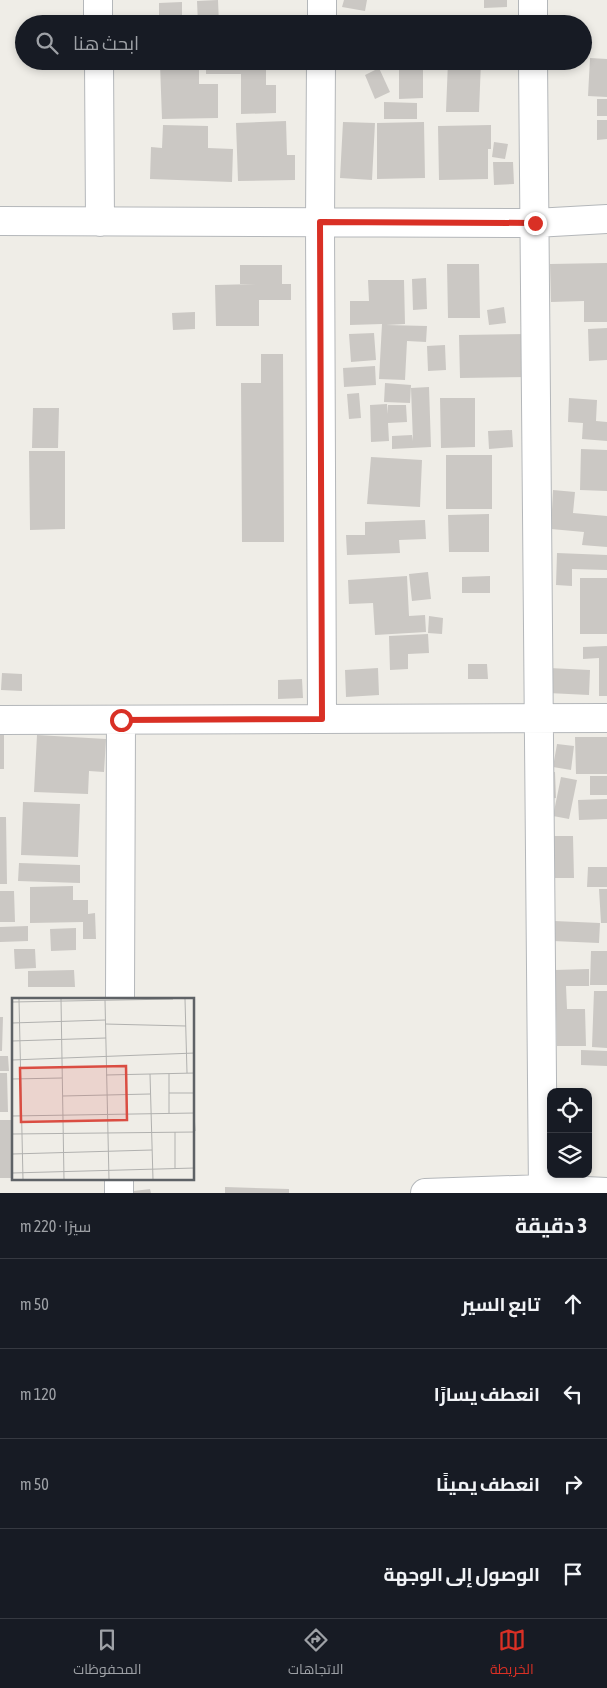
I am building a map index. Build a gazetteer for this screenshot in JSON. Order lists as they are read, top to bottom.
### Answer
{
  "page": {
    "search": "ابحث هنا",
    "heading": ["3 دقيقة", "سيرًا · 220 m"],
    "list": [
      ["تابع السير", "50 m"],
      ["انعطف يسارًا", "120 m"],
      ["انعطف يمينًا", "50 m"],
      "الوصول إلى الوجهة"
    ],
    "nav": ["الخريطة", "الاتجاهات", "المحفوظات"]
  }
}
